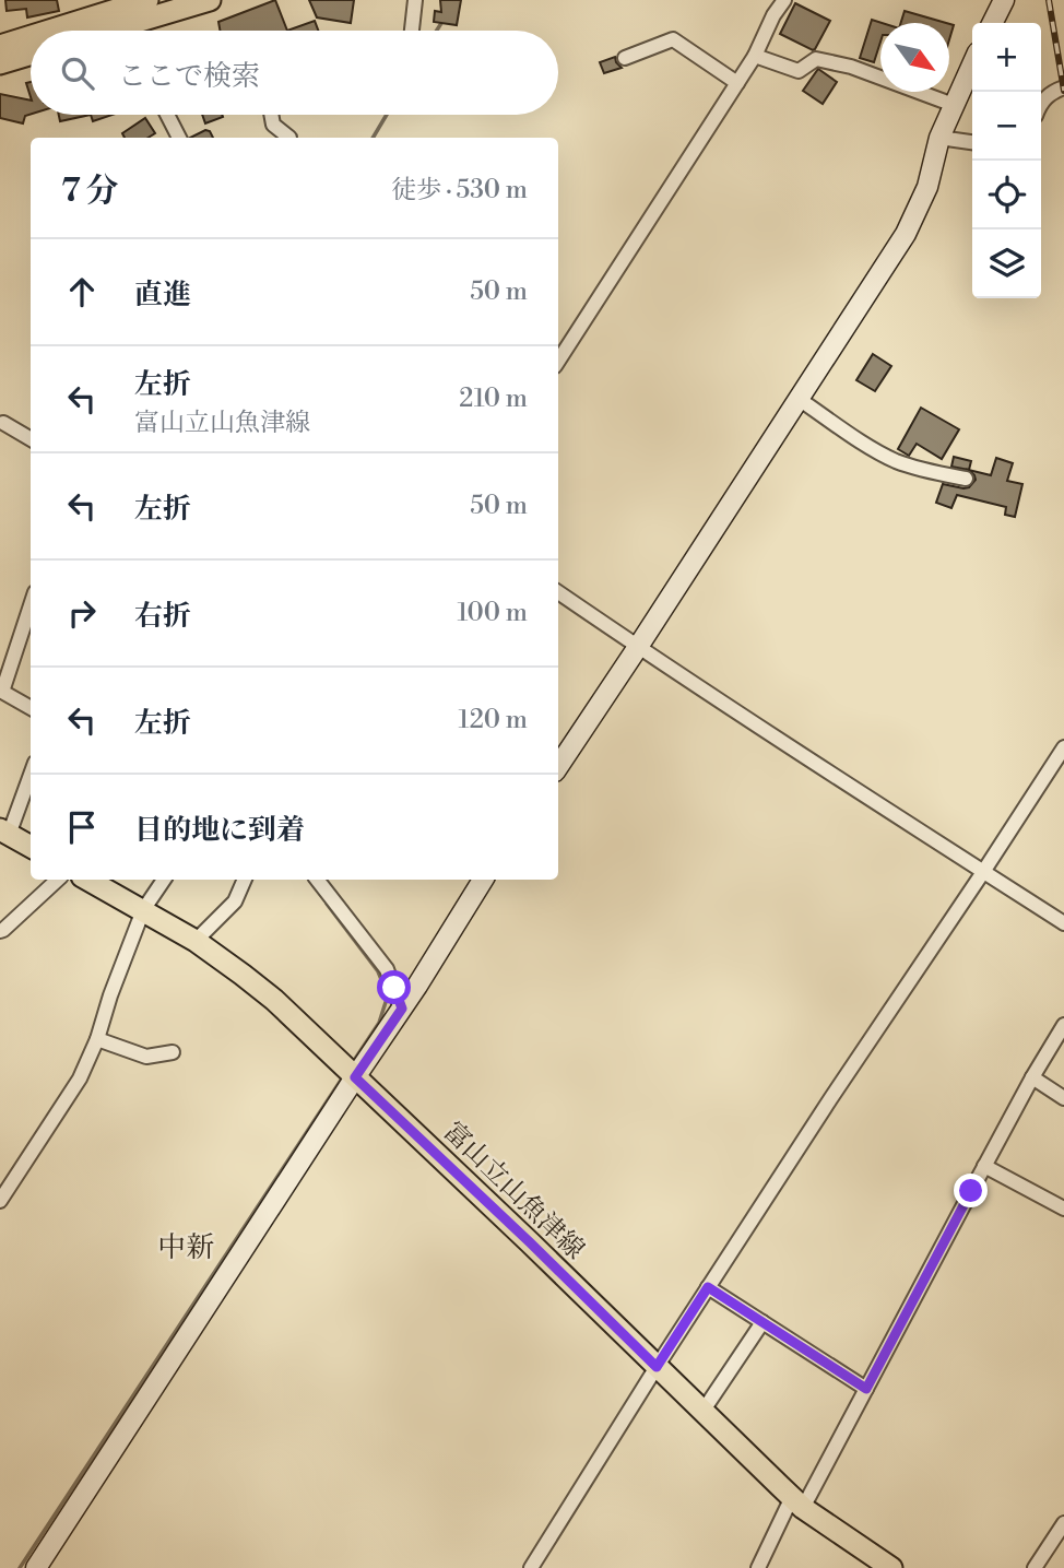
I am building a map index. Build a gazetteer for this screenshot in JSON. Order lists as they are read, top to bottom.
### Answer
{
  "streets": {
    "main road": ["富山立山魚津線"]
  },
  "districts": ["中新"],
  "north": "bottom right",
  "page": {
    "map_buttons": ["+", "−"],
    "search": "ここで検索",
    "heading": ["7 分", "徒歩 · 530 m"],
    "list": [
      ["直進", "50 m"],
      ["左折", "富山立山魚津線", "210 m"],
      ["左折", "50 m"],
      ["右折", "100 m"],
      ["左折", "120 m"],
      "目的地に到着"
    ]
  }
}
